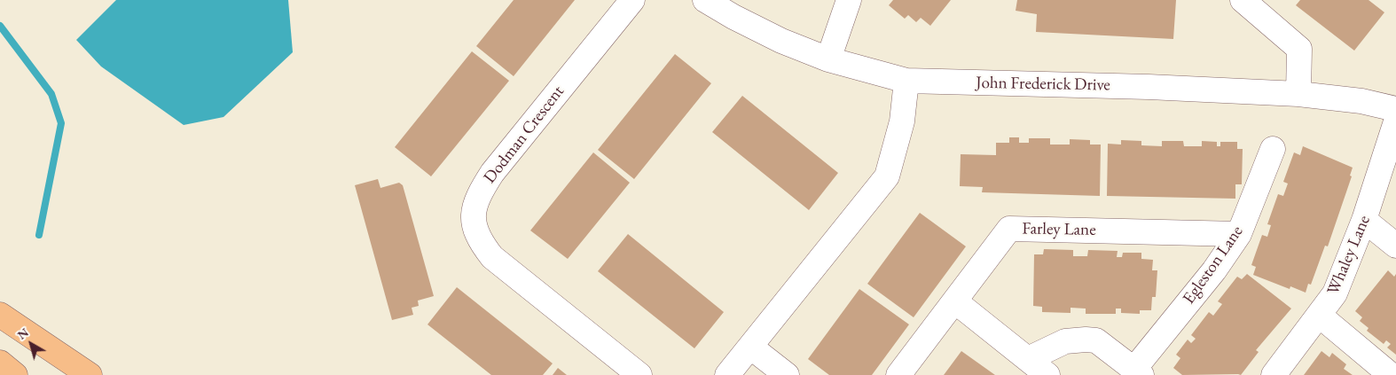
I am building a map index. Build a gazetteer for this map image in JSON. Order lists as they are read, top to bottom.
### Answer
{
  "streets": {
    "street": [
      "John Frederick Drive",
      "Dodman Crescent",
      "Farley Lane",
      "Whaley Lane",
      "Egleston Lane"
    ]
  },
  "crossings": [
    ["Farley Lane", "Egleston Lane"]
  ],
  "north": "top left"
}
